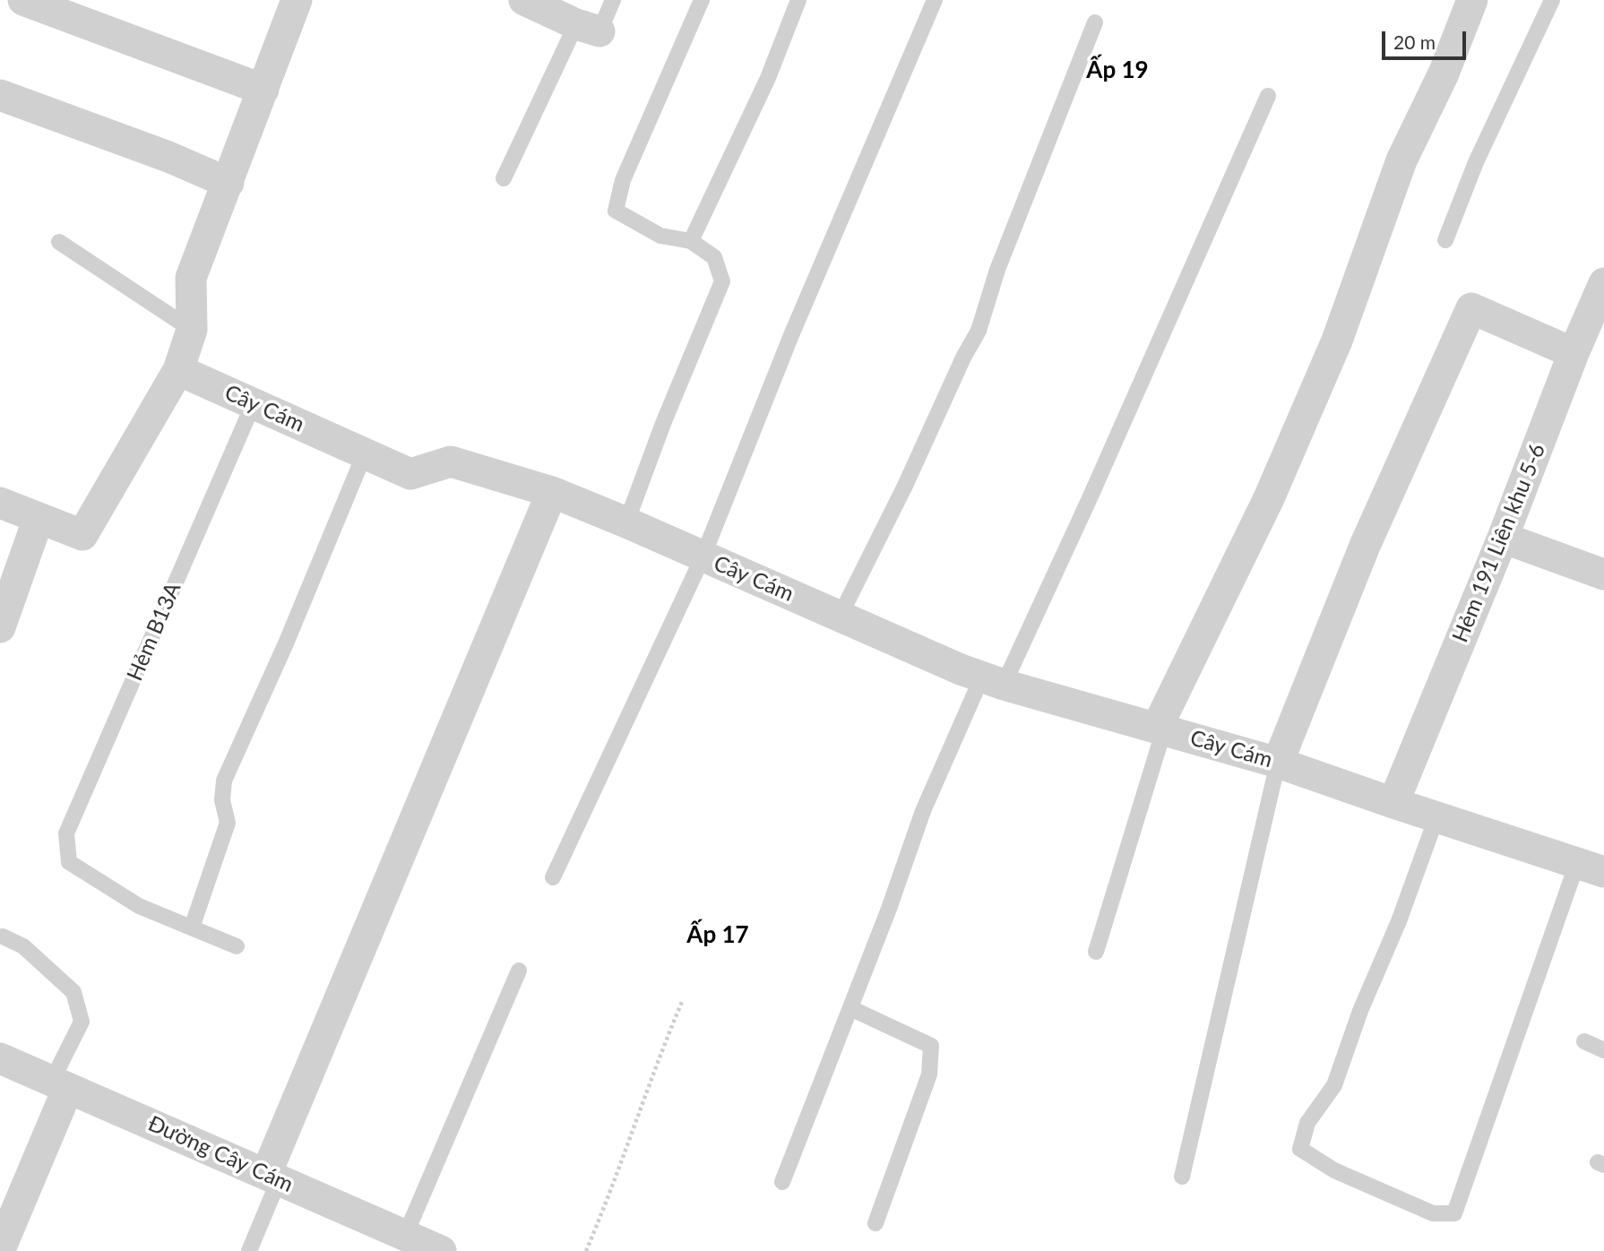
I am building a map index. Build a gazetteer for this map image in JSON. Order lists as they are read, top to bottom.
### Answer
{
  "streets": {
    "street": ["Cây Cám", "Hẻm 191 Liên khu 5-6", "Đường Cây Cám"],
    "lane": ["Hẻm B13A"]
  },
  "crossings": [
    ["Cây Cám", "Hẻm 191 Liên khu 5-6"],
    ["Cây Cám", "Hẻm B13A"]
  ],
  "districts": ["Ấp 19", "Ấp 17"],
  "scale_bar": "20 m"
}
